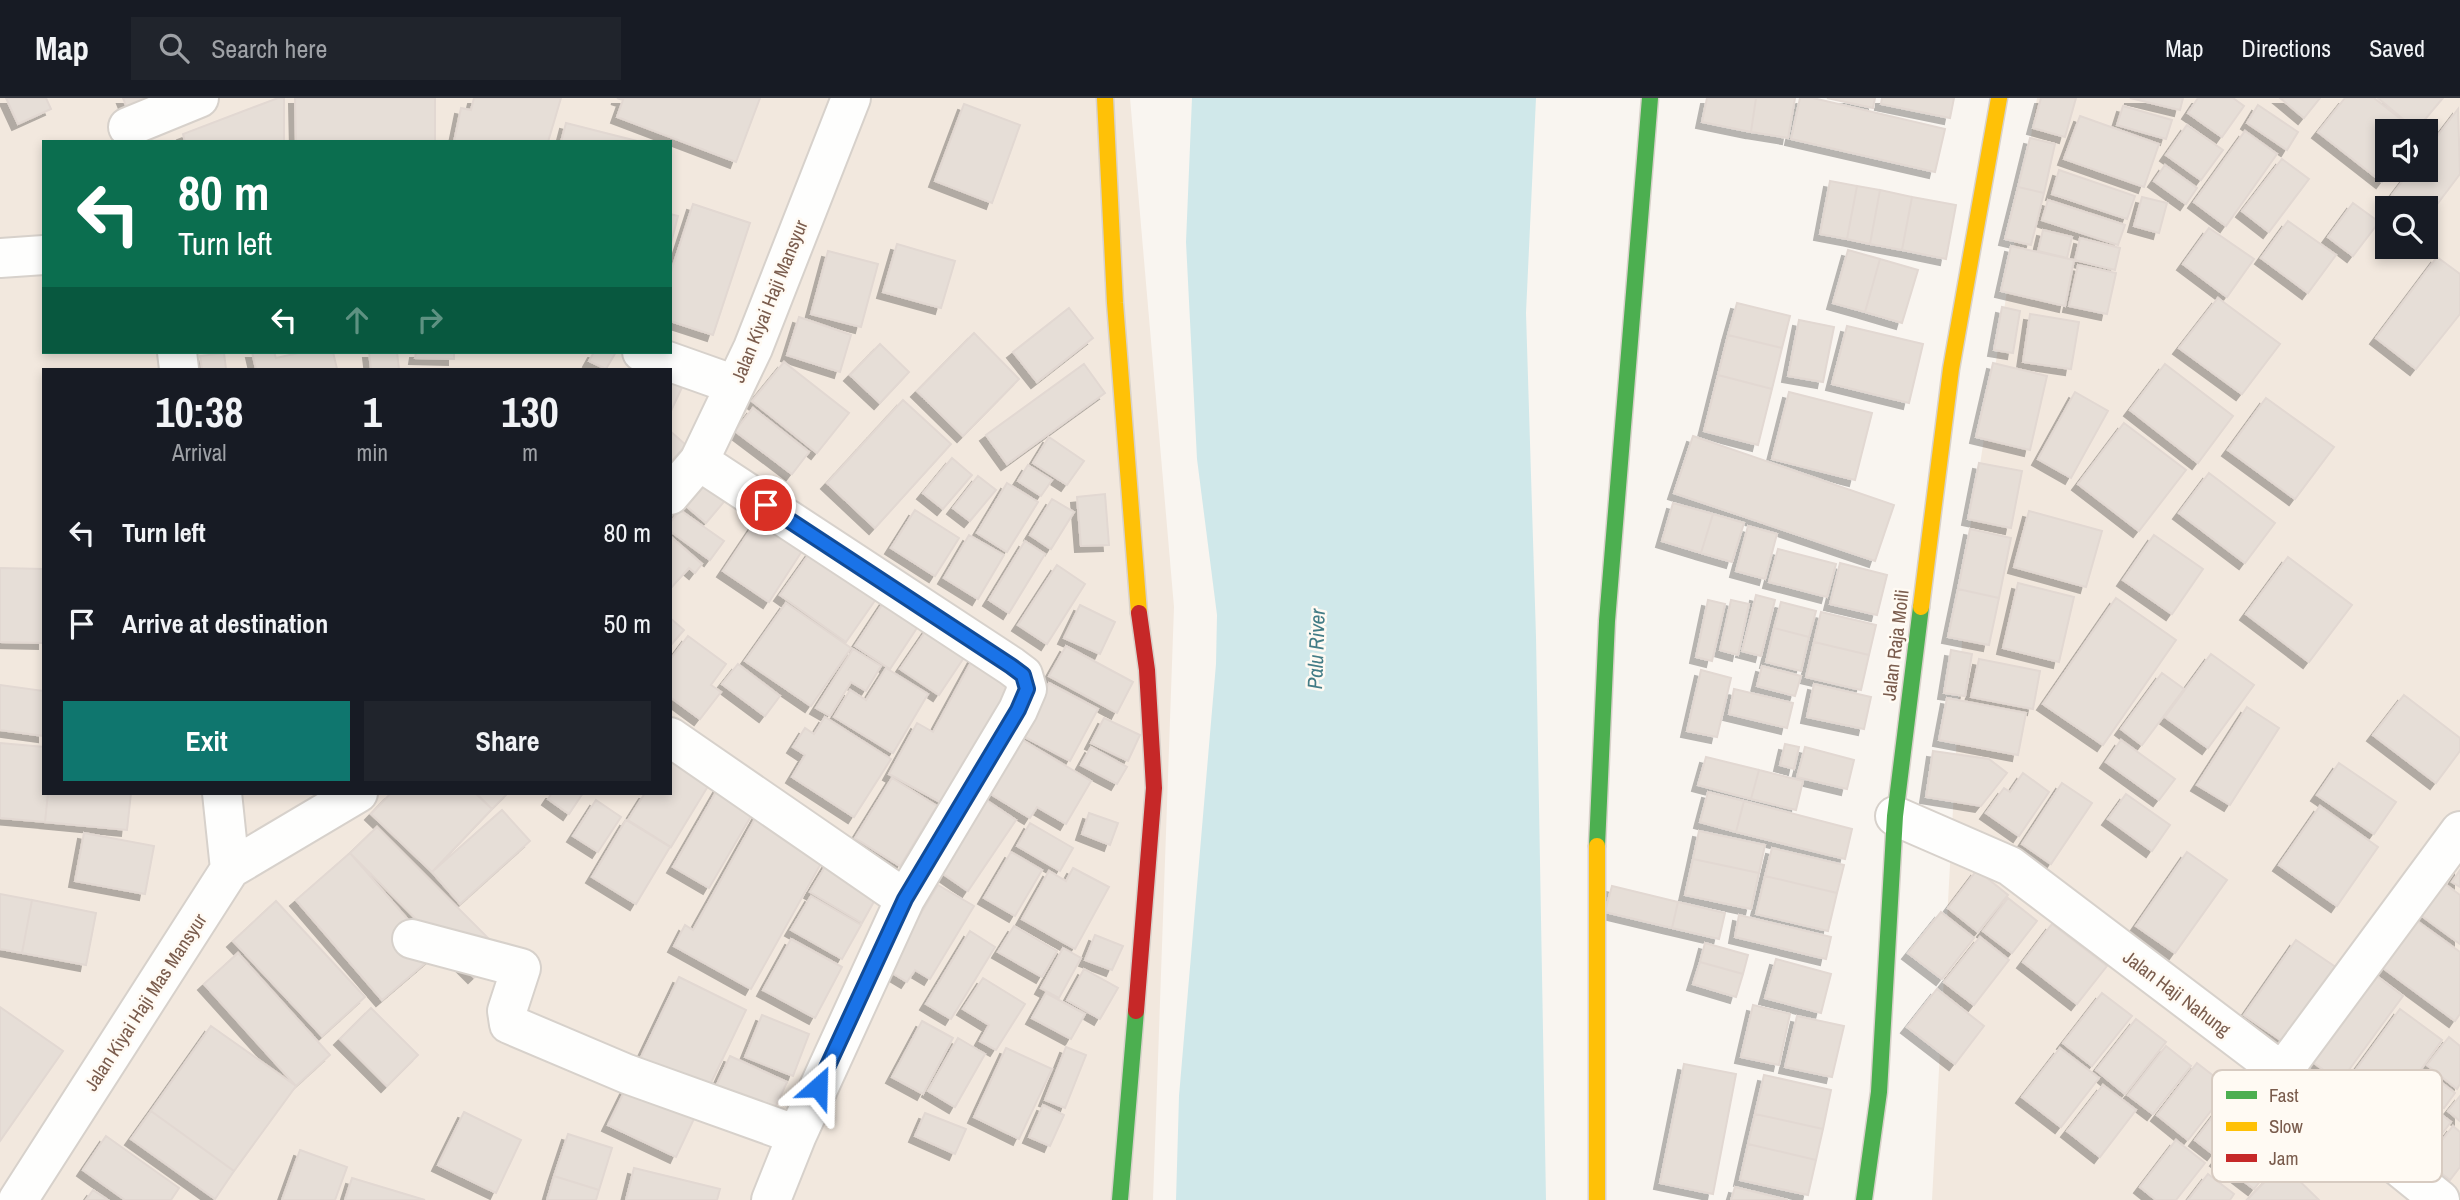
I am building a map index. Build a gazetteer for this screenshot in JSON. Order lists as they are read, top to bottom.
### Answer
{
  "streets": {
    "street": [
      "Jalan Kiyai Haji Mansyur",
      "Jalan Raja Moili",
      "Jalan Haji Nahung",
      "Jalan Kiyai Haji Mas Mansyur"
    ]
  },
  "crossings": [
    ["Jalan Raja Moili", "Jalan Haji Nahung"]
  ],
  "water": ["Palu River"],
  "legend": ["Fast", "Slow", "Jam"],
  "page": {
    "header": "Map",
    "search": "Search here",
    "nav": ["Map", "Directions", "Saved"],
    "turn": ["80 m", "Turn left"],
    "eta": [
      "10:38",
      "Arrival",
      "1",
      "min",
      "130",
      "m"
    ],
    "list": [
      {
        "name": "Turn left",
        "value": "80 m"
      },
      {
        "name": "Arrive at destination",
        "value": "50 m"
      }
    ],
    "buttons": ["Exit", "Share"]
  }
}
